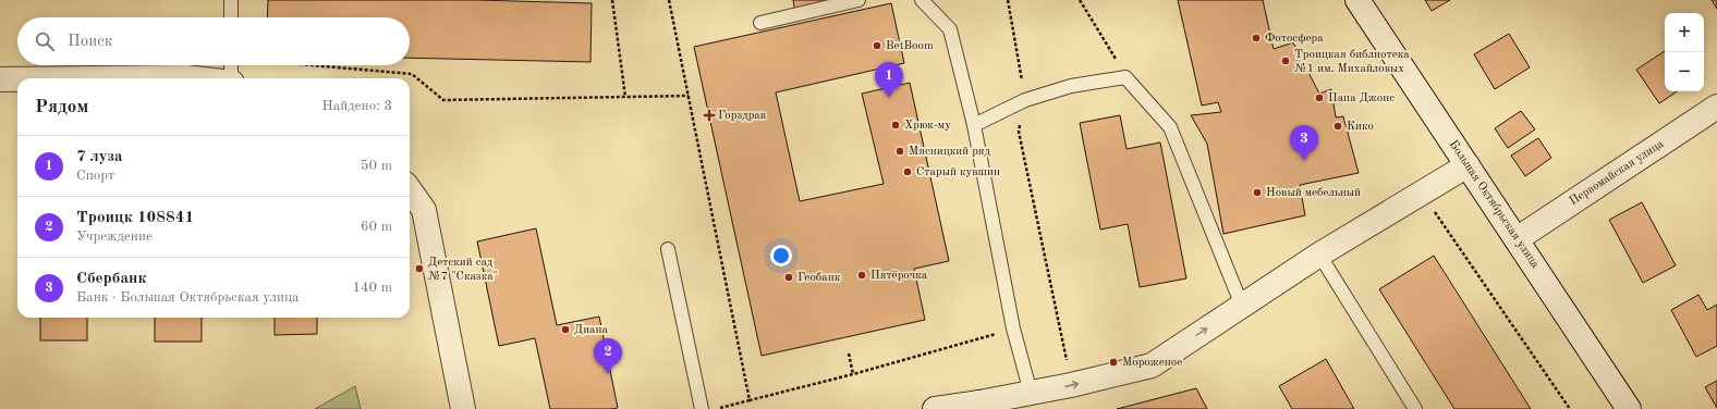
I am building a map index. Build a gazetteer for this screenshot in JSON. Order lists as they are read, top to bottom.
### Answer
{
  "streets": {
    "street": ["Первомайская улица", "Большая Октябрьская улица"]
  },
  "crossings": [
    ["Первомайская улица", "Большая Октябрьская улица"]
  ],
  "places": {
    "other": [
      "Фотосфера",
      "BetBoom",
      "Троицкая библиотека №1 им. Михайловых",
      "Папа Джонс",
      "Хрюк-му",
      "Кико",
      "Мясницкий ряд",
      "Старый кувшин",
      "Новый мебельный",
      "Детский сад №7 \"Сказка\"",
      "Пятёрочка",
      "Геобанк",
      "Диана",
      "Мороженое"
    ],
    "health": ["Горздрав"]
  },
  "page": {
    "map_buttons": ["+", "−"],
    "search": "Поиск",
    "pins": ["1", "3", "2"],
    "heading": ["Рядом", "Найдено: 3"],
    "list": [
      {
        "mark": "1",
        "name": "7 луза",
        "note": "Спорт",
        "value": "50 m"
      },
      {
        "mark": "2",
        "name": "Троицк 108841",
        "note": "Учреждение",
        "value": "60 m"
      },
      {
        "mark": "3",
        "name": "Сбербанк",
        "note": "Банк · Большая Октябрьская улица",
        "value": "140 m"
      }
    ]
  }
}
